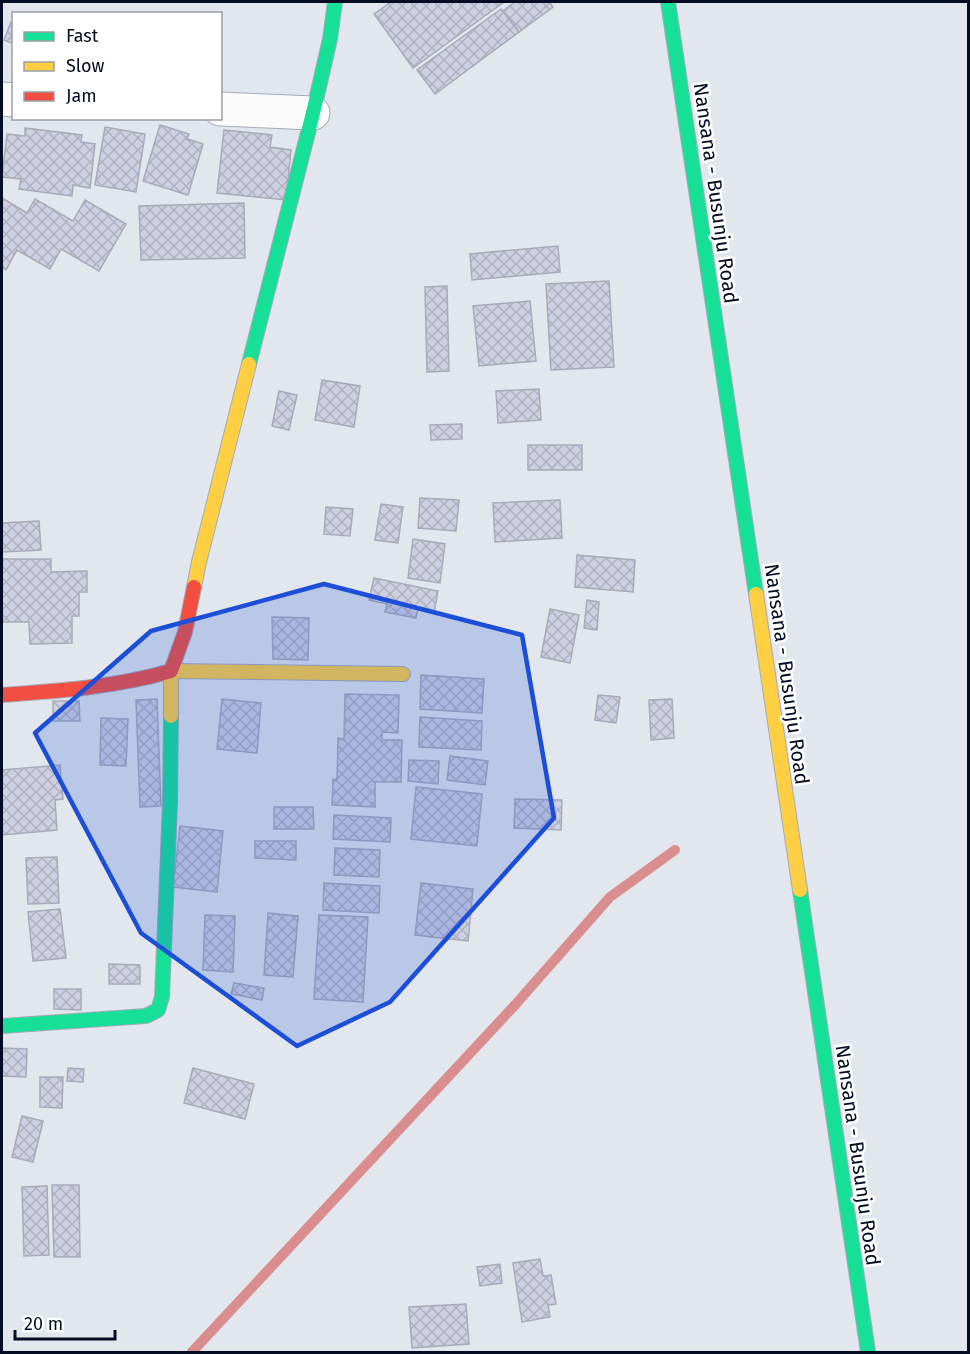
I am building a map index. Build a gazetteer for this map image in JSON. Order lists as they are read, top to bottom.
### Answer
{
  "streets": {
    "street": ["Nansana - Busunju Road"]
  },
  "legend": ["Fast", "Slow", "Jam"],
  "scale_bar": "20 m"
}
